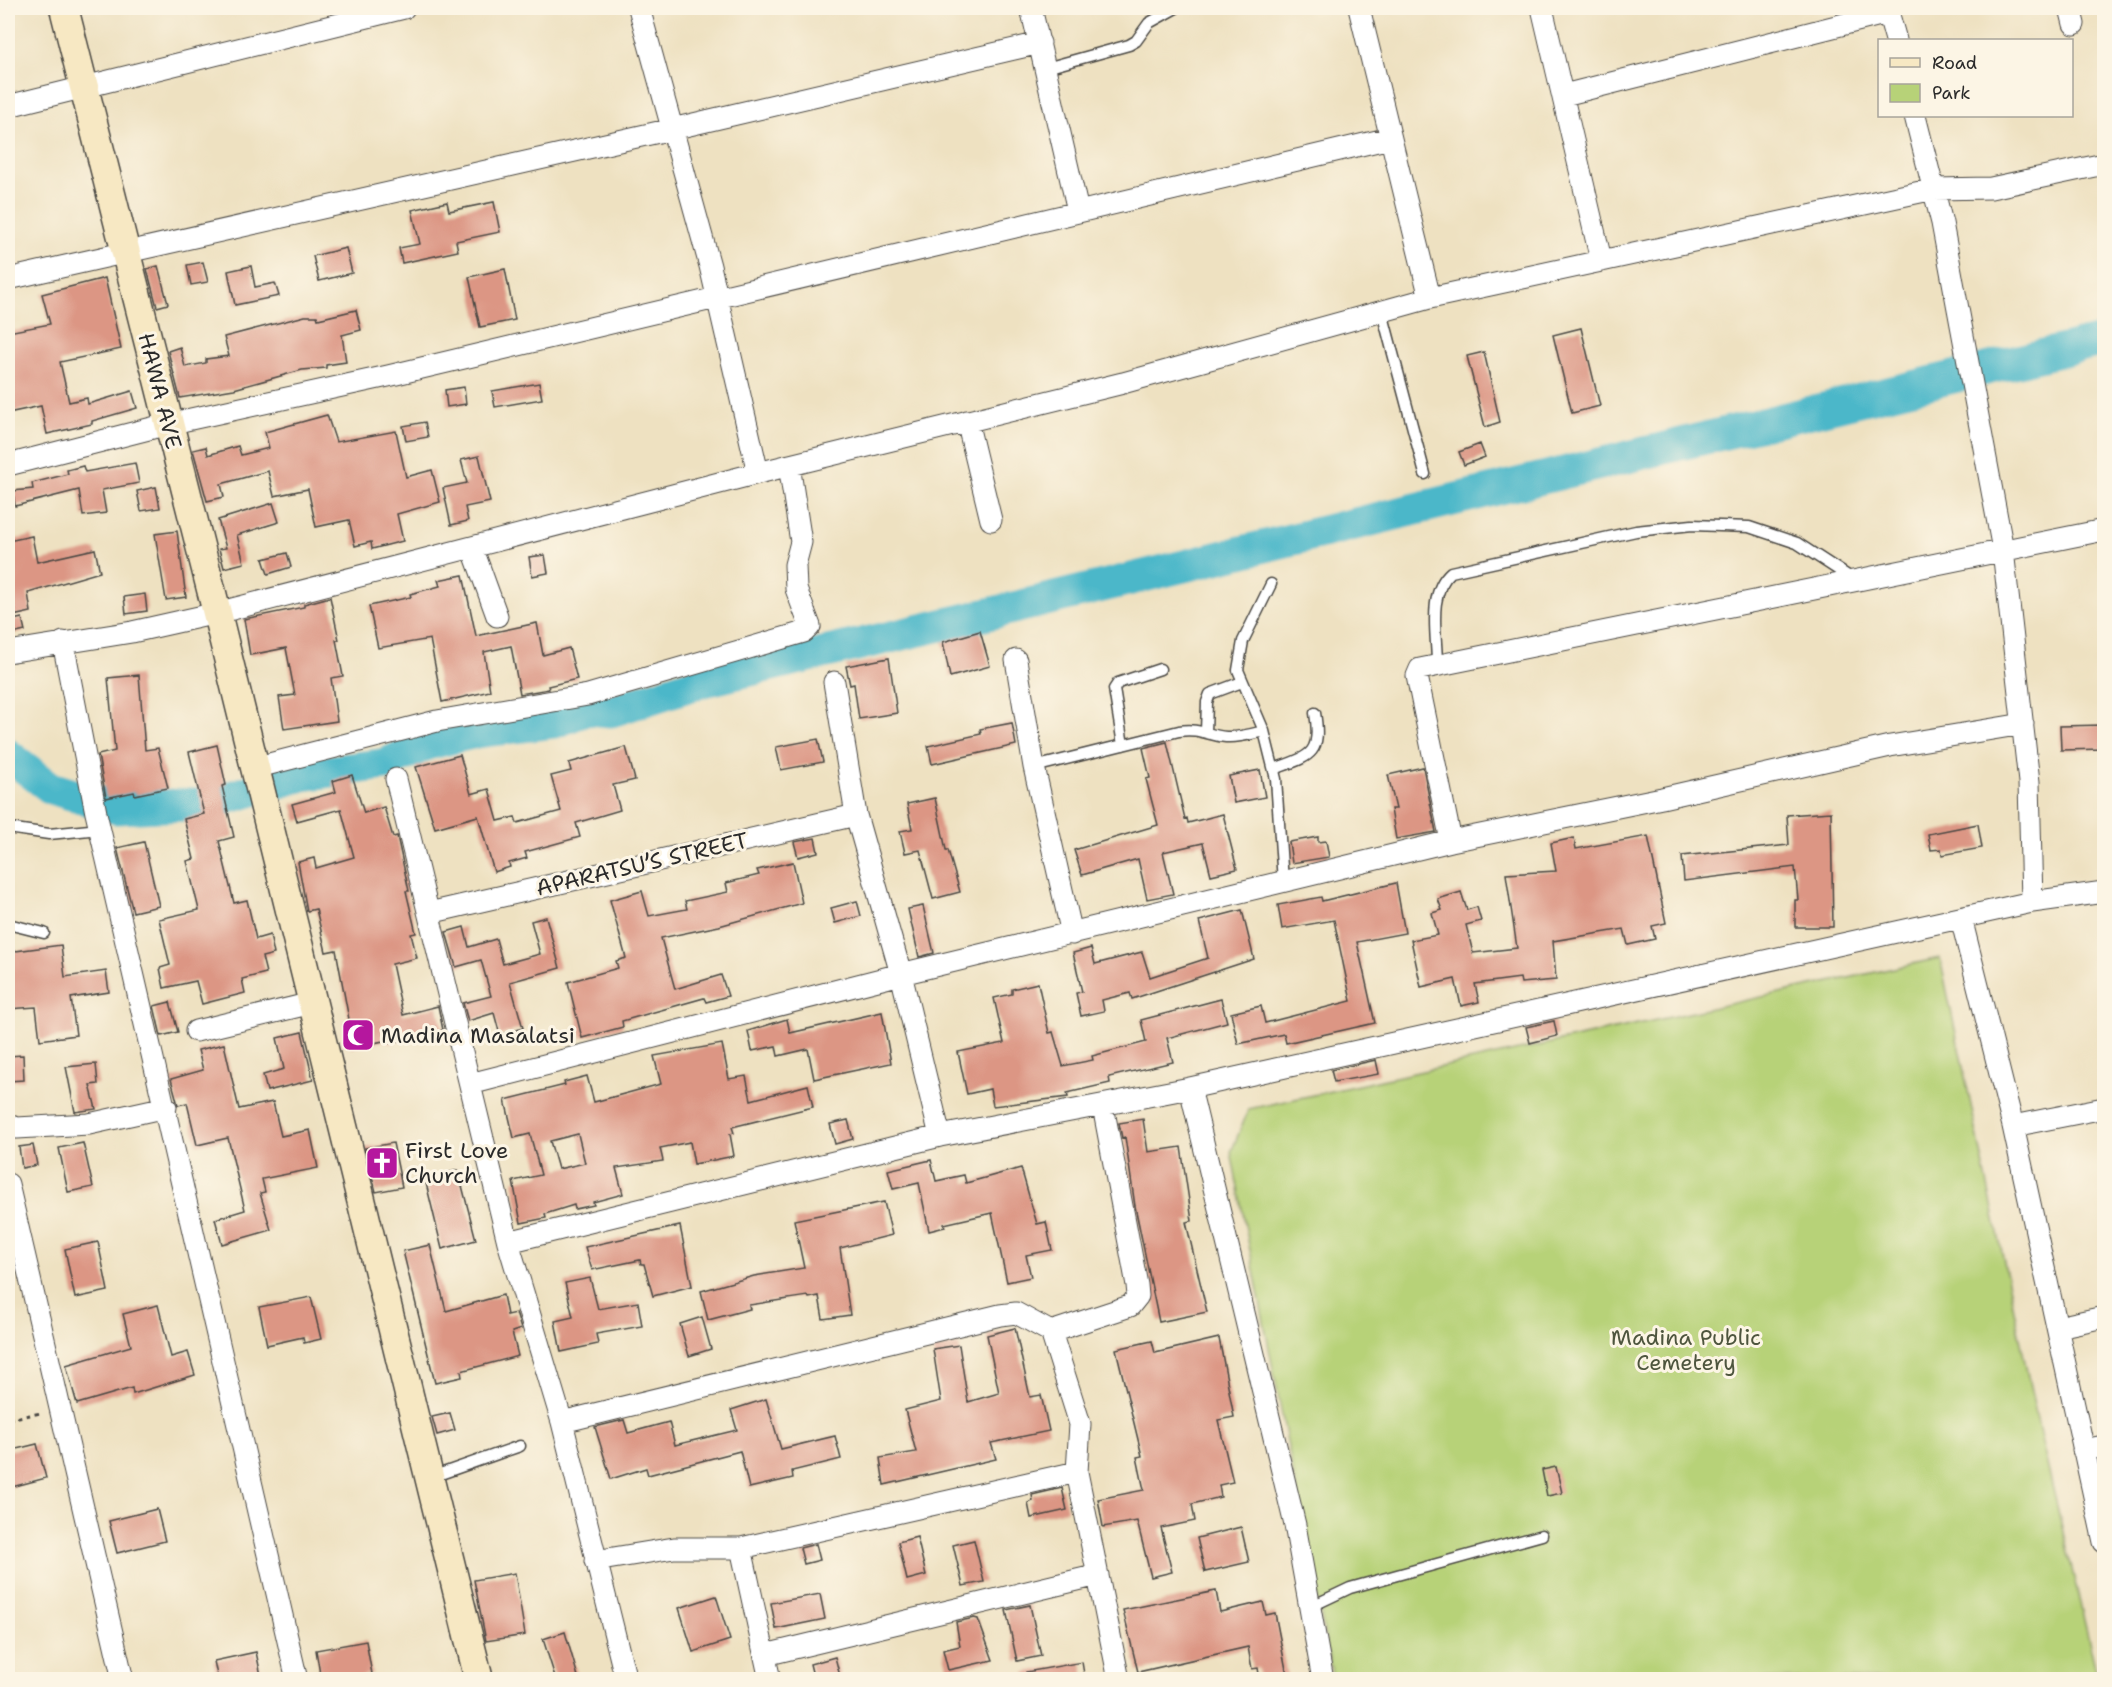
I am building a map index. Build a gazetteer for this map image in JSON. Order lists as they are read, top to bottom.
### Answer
{
  "streets": {
    "street": ["HAWA AVE", "APARATSU’S STREET"]
  },
  "parks": ["Madina Public Cemetery"],
  "places": {
    "mosque": ["Madina Masalatsi"],
    "church": ["First Love Church"]
  },
  "legend": ["Road", "Park"]
}
